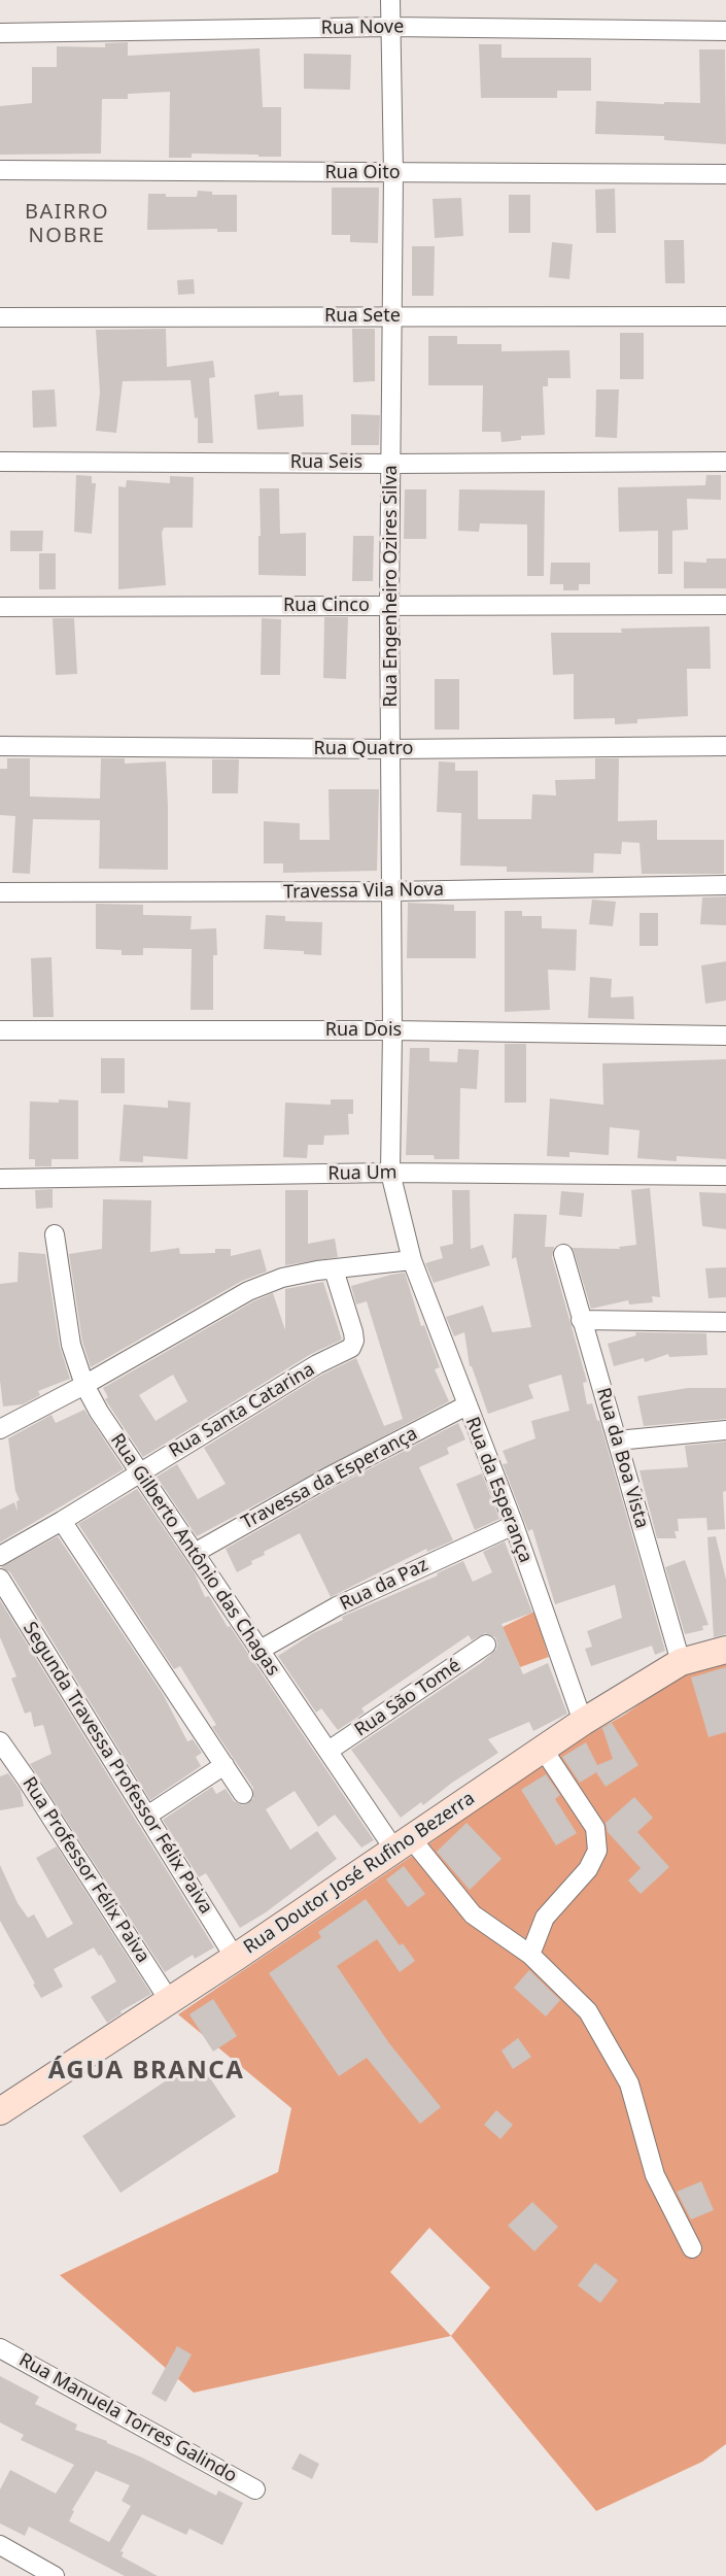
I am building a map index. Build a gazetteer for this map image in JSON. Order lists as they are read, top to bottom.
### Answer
{
  "streets": {
    "main road": ["Rua Doutor José Rufino Bezerra"],
    "street": [
      "Rua Nove",
      "Rua Oito",
      "Rua Sete",
      "Rua Seis",
      "Rua Engenheiro Ozires Silva",
      "Rua Cinco",
      "Rua Quatro",
      "Travessa Vila Nova",
      "Rua Dois",
      "Rua Um",
      "Rua Santa Catarina",
      "Rua da Boa Vista",
      "Travessa da Esperança",
      "Rua da Esperança",
      "Rua Gilberto Antônio das Chagas",
      "Rua da Paz",
      "Rua São Tomé",
      "Segunda Travessa Professor Félix Paiva",
      "Rua Professor Félix Paiva",
      "Rua Manuela Torres Galindo"
    ]
  },
  "crossings": [
    ["Rua Nove", "Rua Engenheiro Ozires Silva"],
    ["Rua Oito", "Rua Engenheiro Ozires Silva"],
    ["Rua Sete", "Rua Engenheiro Ozires Silva"],
    ["Rua Seis", "Rua Engenheiro Ozires Silva"],
    ["Rua Engenheiro Ozires Silva", "Rua Cinco"],
    ["Rua Engenheiro Ozires Silva", "Rua Quatro"],
    ["Rua Engenheiro Ozires Silva", "Travessa Vila Nova"],
    ["Rua Engenheiro Ozires Silva", "Rua Dois"],
    ["Rua Engenheiro Ozires Silva", "Rua Um"],
    ["Rua Engenheiro Ozires Silva", "Rua da Esperança"],
    ["Rua Um", "Rua da Esperança"],
    ["Rua Santa Catarina", "Rua Gilberto Antônio das Chagas"],
    ["Rua da Boa Vista", "Rua Doutor José Rufino Bezerra"],
    ["Travessa da Esperança", "Rua da Esperança"],
    ["Travessa da Esperança", "Rua Gilberto Antônio das Chagas"],
    ["Rua da Esperança", "Rua da Paz"],
    ["Rua da Esperança", "Rua Doutor José Rufino Bezerra"],
    ["Rua Gilberto Antônio das Chagas", "Rua da Paz"],
    ["Rua Gilberto Antônio das Chagas", "Rua São Tomé"],
    ["Rua Gilberto Antônio das Chagas", "Rua Doutor José Rufino Bezerra"],
    ["Segunda Travessa Professor Félix Paiva", "Rua Doutor José Rufino Bezerra"],
    ["Rua Professor Félix Paiva", "Rua Doutor José Rufino Bezerra"]
  ],
  "districts": ["BAIRRO NOBRE", "ÁGUA BRANCA"]
}
